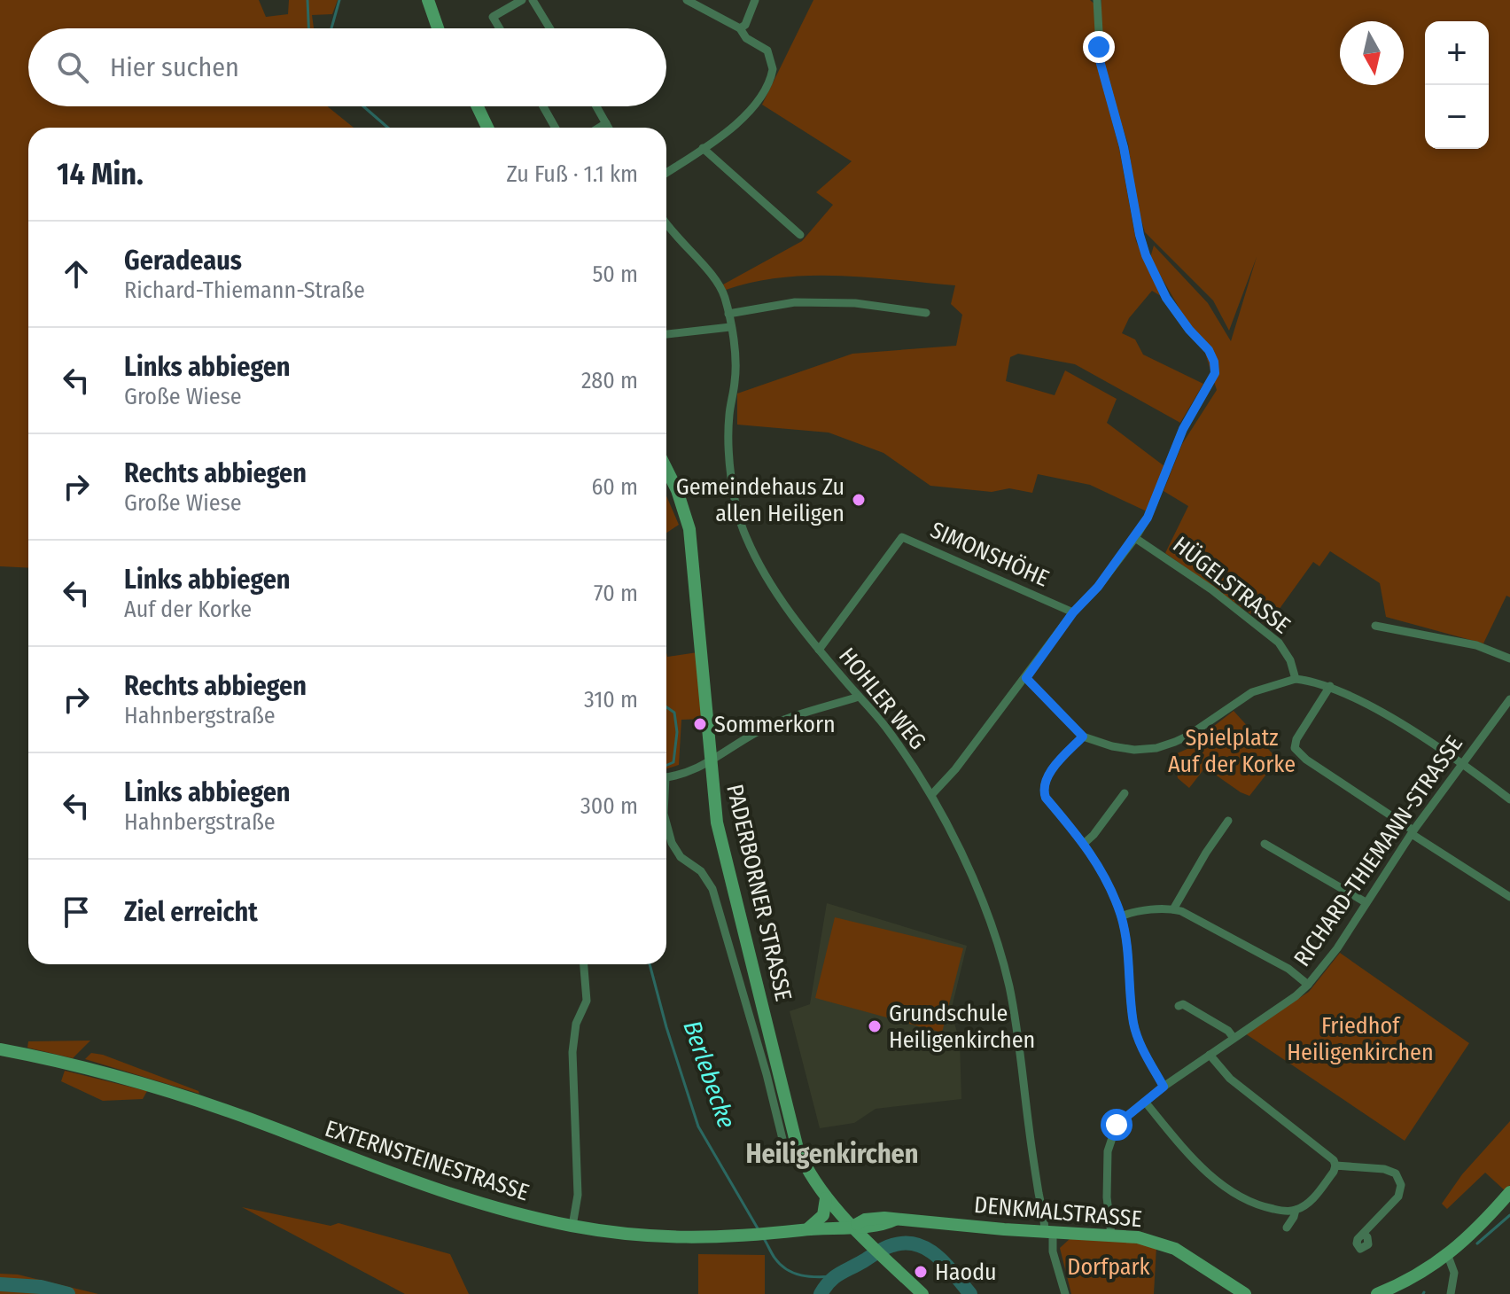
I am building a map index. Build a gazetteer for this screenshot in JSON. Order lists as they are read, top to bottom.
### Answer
{
  "streets": {
    "main road": ["PADERBORNER STRASSE", "EXTERNSTEINESTRASSE", "DENKMALSTRASSE"],
    "street": [
      "SIMONSHÖHE",
      "HÜGELSTRASSE",
      "HOHLER WEG",
      "RICHARD-THIEMANN-STRASSE"
    ]
  },
  "crossings": [
    ["SIMONSHÖHE", "HOHLER WEG"],
    ["HOHLER WEG", "DENKMALSTRASSE"],
    ["RICHARD-THIEMANN-STRASSE", "DENKMALSTRASSE"],
    ["PADERBORNER STRASSE", "EXTERNSTEINESTRASSE"],
    ["PADERBORNER STRASSE", "DENKMALSTRASSE"],
    ["EXTERNSTEINESTRASSE", "DENKMALSTRASSE"]
  ],
  "districts": ["Heiligenkirchen"],
  "water": ["Berlebecke"],
  "parks": ["Spielplatz Auf der Korke", "Friedhof Heiligenkirchen", "Dorfpark"],
  "places": [
    "Gemeindehaus Zu allen Heiligen",
    "Sommerkorn",
    "Grundschule Heiligenkirchen",
    "Haodu"
  ],
  "north": "bottom",
  "page": {
    "map_buttons": ["+", "−"],
    "search": "Hier suchen",
    "heading": ["14 Min.", "Zu Fuß · 1.1 km"],
    "list": [
      ["Geradeaus", "Richard-Thiemann-Straße", "50 m"],
      ["Links abbiegen", "Große Wiese", "280 m"],
      ["Rechts abbiegen", "Große Wiese", "60 m"],
      ["Links abbiegen", "Auf der Korke", "70 m"],
      ["Rechts abbiegen", "Hahnbergstraße", "310 m"],
      ["Links abbiegen", "Hahnbergstraße", "300 m"],
      "Ziel erreicht"
    ]
  }
}
